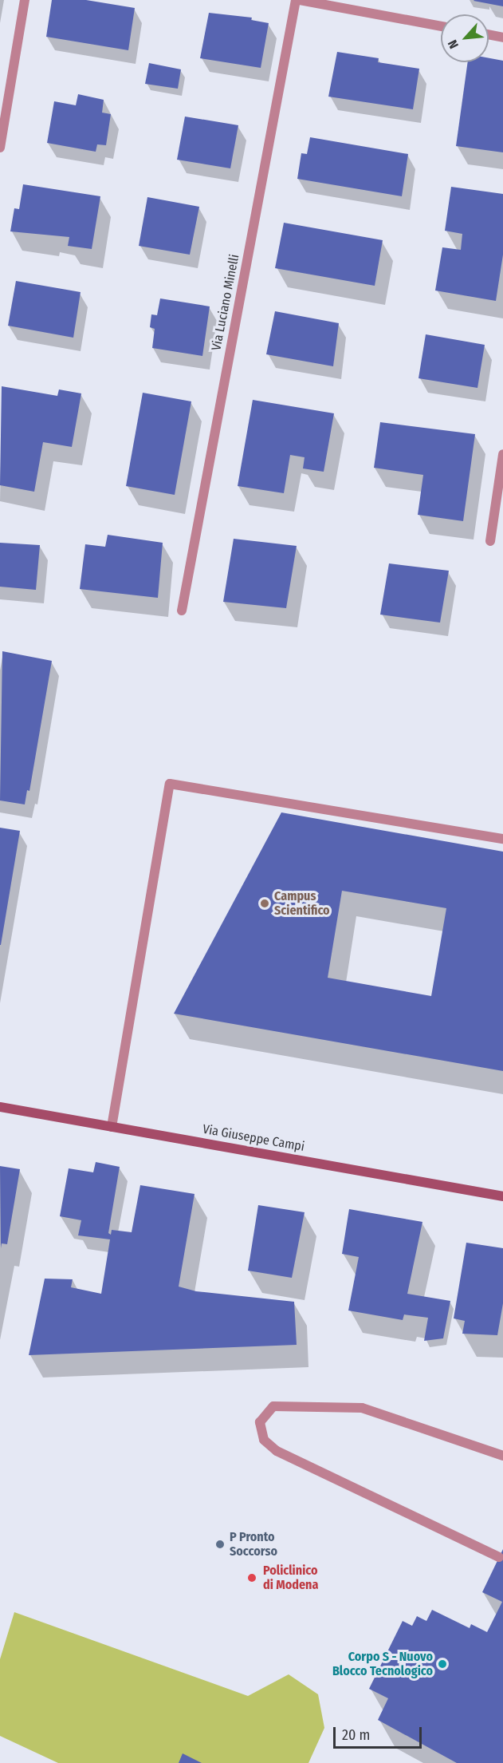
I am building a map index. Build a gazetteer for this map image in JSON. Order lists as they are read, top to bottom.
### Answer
{
  "streets": {
    "street": ["Via Luciano Minelli", "Via Giuseppe Campi"]
  },
  "places": [
    "Campus Scientifico",
    "P Pronto Soccorso",
    "Policlinico di Modena",
    "Corpo S - Nuovo Blocco Tecnologico"
  ],
  "scale_bar": "20 m",
  "north": "bottom left"
}
